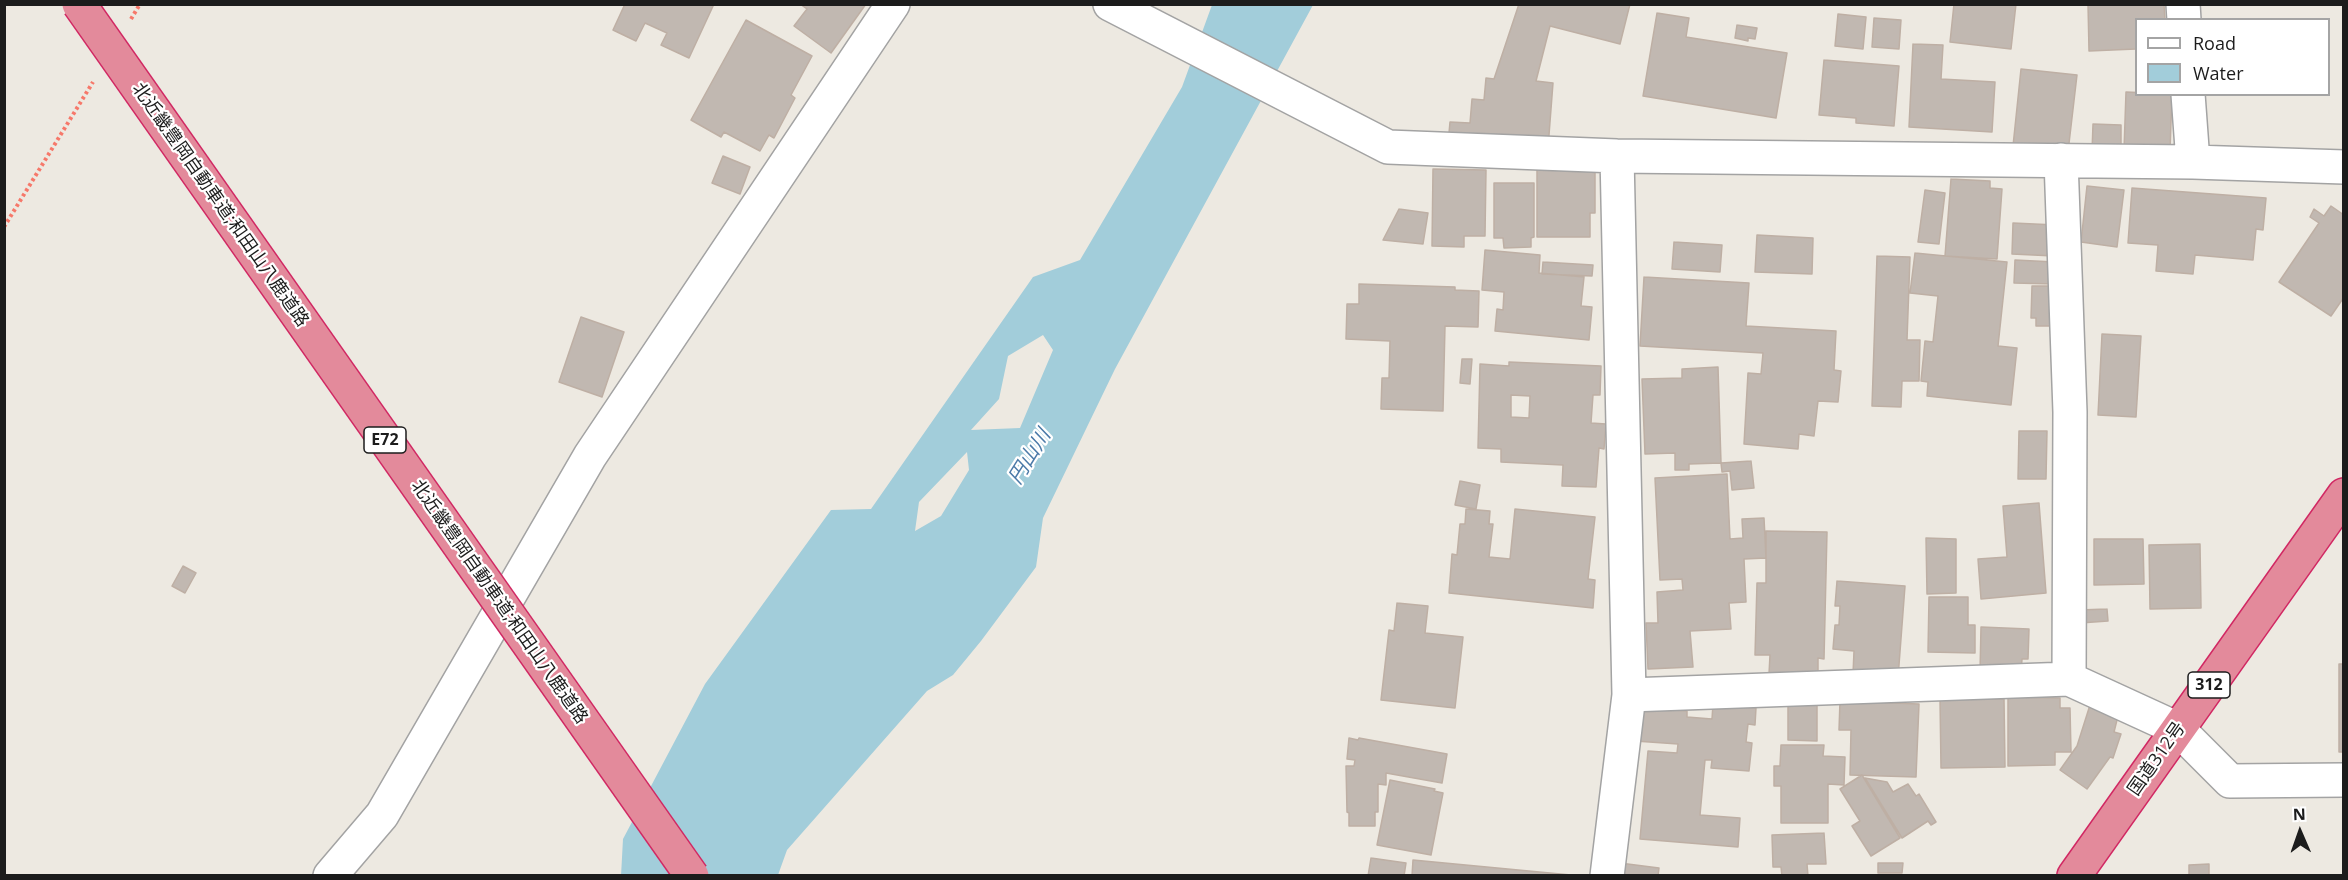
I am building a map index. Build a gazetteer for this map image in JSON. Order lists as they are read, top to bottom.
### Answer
{
  "streets": {
    "highway": [
      "北近畿豊岡自動車道;和田山八鹿道路",
      "E72",
      "312",
      "国道312号"
    ]
  },
  "water": ["円山川"],
  "legend": ["Road", "Water"],
  "north": "top"
}
